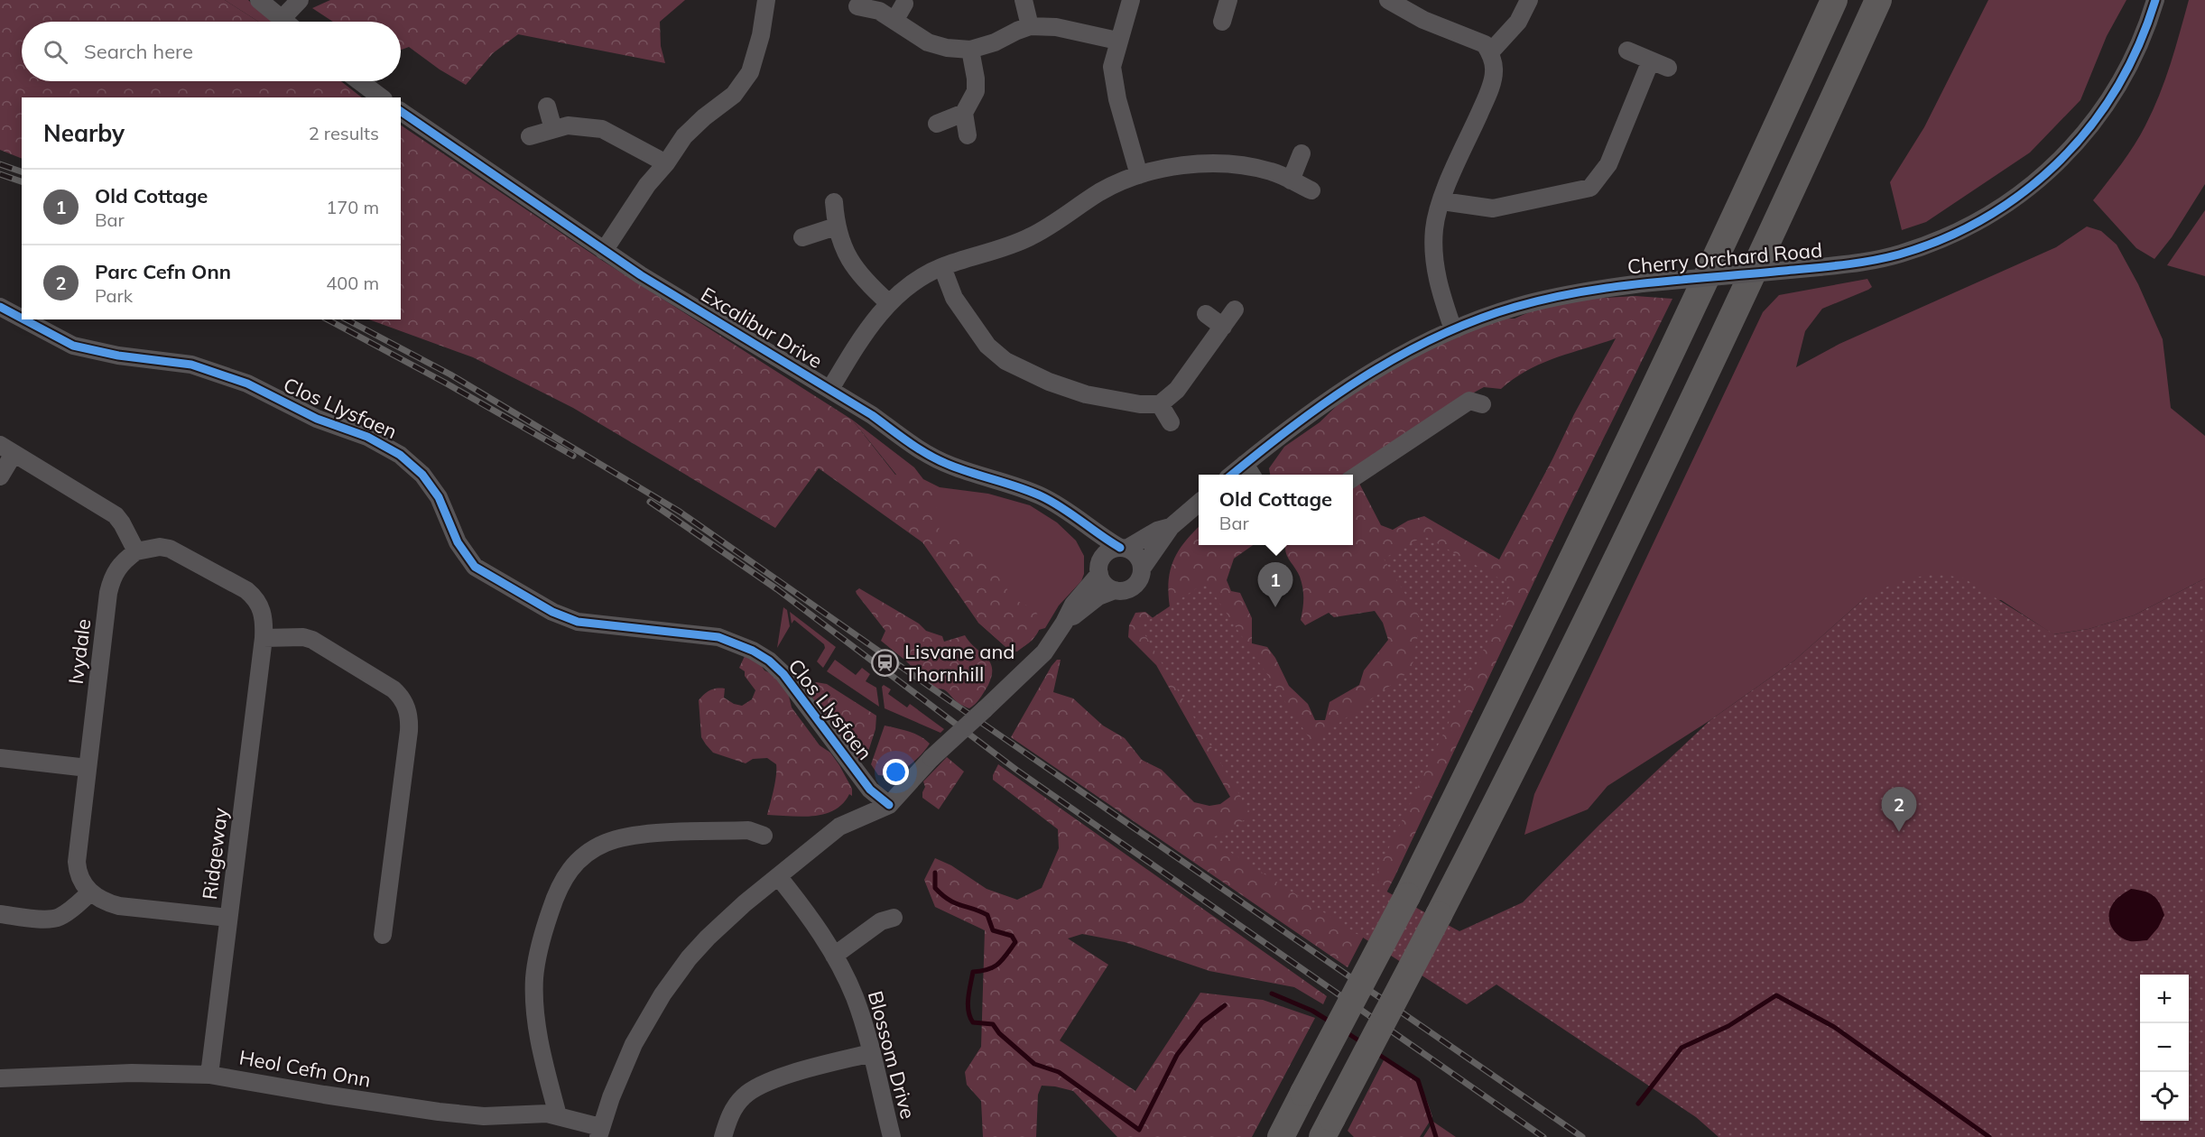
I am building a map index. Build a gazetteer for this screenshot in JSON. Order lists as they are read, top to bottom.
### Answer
{
  "streets": {
    "street": [
      "Cherry Orchard Road",
      "Excalibur Drive",
      "Clos Llysfaen",
      "Ivydale",
      "Ridgeway",
      "Blossom Drive",
      "Heol Cefn Onn"
    ]
  },
  "crossings": [
    ["Ivydale", "Ridgeway"],
    ["Ridgeway", "Heol Cefn Onn"]
  ],
  "places": {
    "station": ["Lisvane and Thornhill"]
  },
  "page": {
    "search": "Search here",
    "heading": ["Nearby", "2 results"],
    "list": [
      {
        "mark": "1",
        "name": "Old Cottage",
        "note": "Bar",
        "value": "170 m"
      },
      {
        "mark": "2",
        "name": "Parc Cefn Onn",
        "note": "Park",
        "value": "400 m"
      }
    ],
    "popup": ["Old Cottage", "Bar"],
    "pins": ["1", "2"],
    "map_buttons": ["+", "−"]
  }
}
